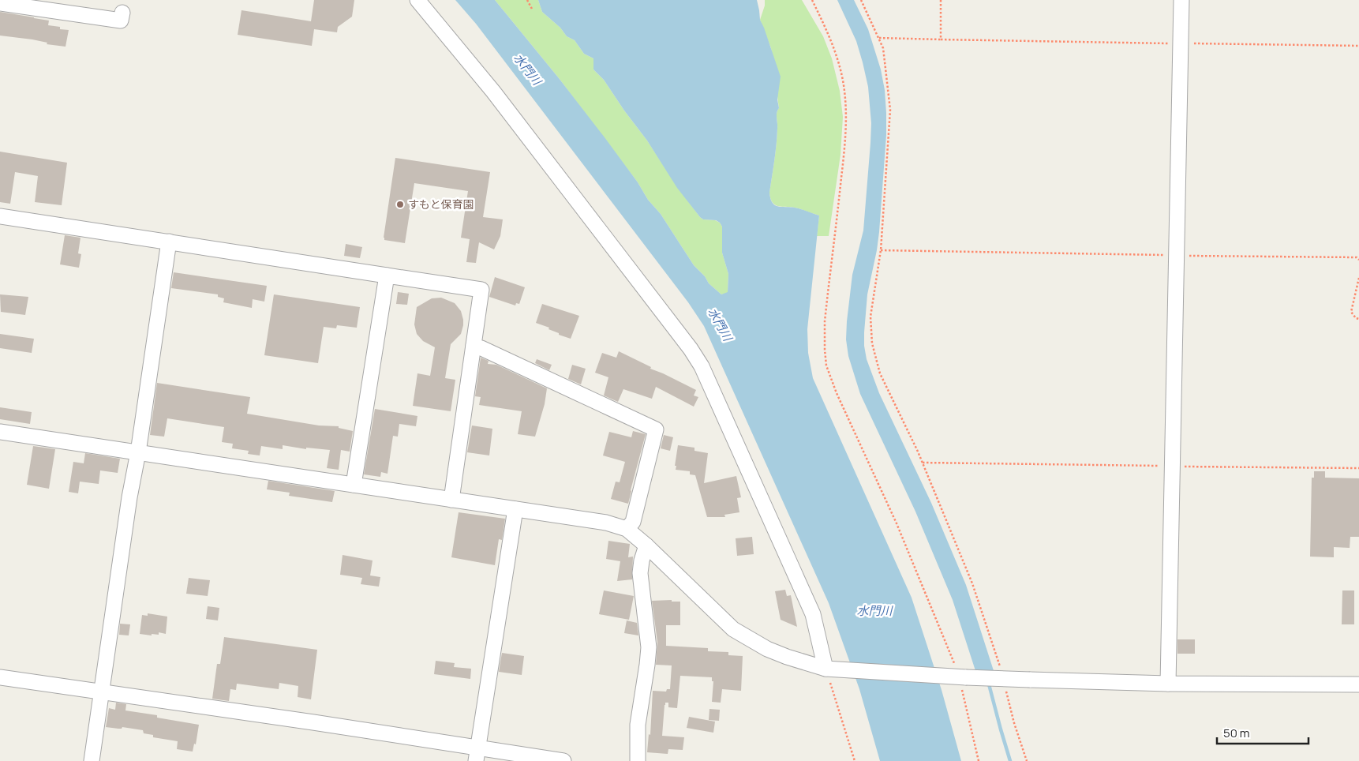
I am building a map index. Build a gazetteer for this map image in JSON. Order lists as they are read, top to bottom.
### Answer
{
  "water": ["水門川"],
  "places": ["すもと保育園"],
  "scale_bar": "50 m"
}
